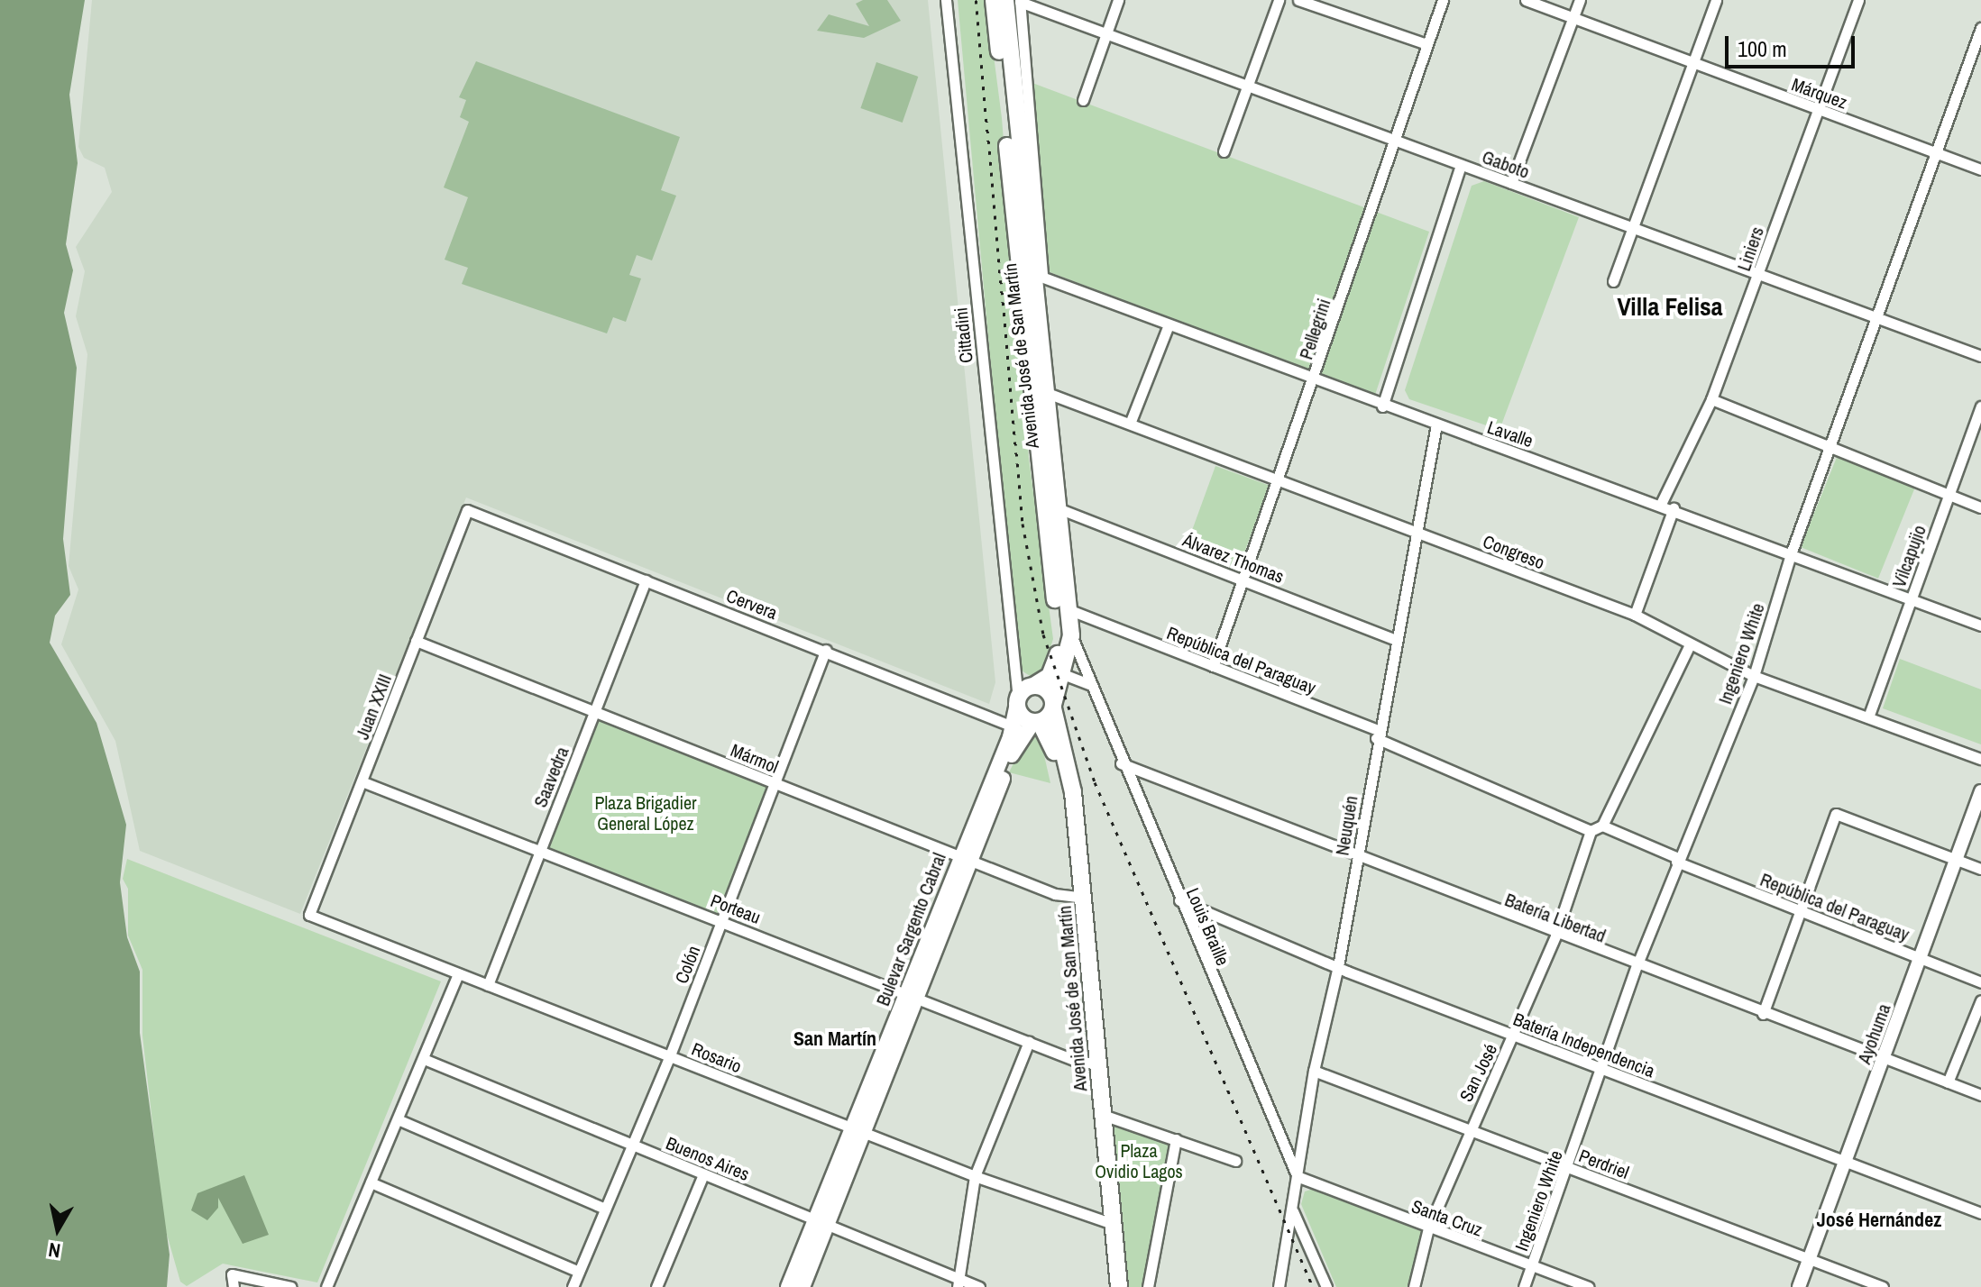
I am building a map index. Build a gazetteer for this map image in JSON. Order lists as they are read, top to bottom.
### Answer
{
  "streets": {
    "main road": ["Avenida José de San Martín", "Bulevar Sargento Cabral"],
    "street": [
      "Márquez",
      "Gaboto",
      "Liniers",
      "Pellegrini",
      "Cittadini",
      "Lavalle",
      "Congreso",
      "Vilcapujio",
      "Álvarez Thomas",
      "Cervera",
      "Ingeniero White",
      "República del Paraguay",
      "Juan XXIII",
      "Mármol",
      "Saavedra",
      "Neuquén",
      "Porteau",
      "Batería Libertad",
      "Louis Braille",
      "Colón",
      "Ayohuma",
      "Batería Independencia",
      "Rosario",
      "San José",
      "Buenos Aires",
      "Perdriel",
      "Santa Cruz"
    ]
  },
  "crossings": [
    ["Márquez", "Liniers"],
    ["Márquez", "Ingeniero White"],
    ["Gaboto", "Liniers"],
    ["Gaboto", "Pellegrini"],
    ["Gaboto", "Avenida José de San Martín"],
    ["Gaboto", "Ingeniero White"],
    ["Liniers", "Lavalle"],
    ["Pellegrini", "Lavalle"],
    ["Pellegrini", "Congreso"],
    ["Pellegrini", "Álvarez Thomas"],
    ["Pellegrini", "República del Paraguay"],
    ["Cittadini", "Avenida José de San Martín"],
    ["Avenida José de San Martín", "Lavalle"],
    ["Avenida José de San Martín", "Congreso"],
    ["Avenida José de San Martín", "Álvarez Thomas"],
    ["Avenida José de San Martín", "Cervera"],
    ["Avenida José de San Martín", "República del Paraguay"],
    ["Avenida José de San Martín", "Mármol"],
    ["Avenida José de San Martín", "Porteau"],
    ["Avenida José de San Martín", "Louis Braille"],
    ["Avenida José de San Martín", "Bulevar Sargento Cabral"],
    ["Avenida José de San Martín", "Rosario"],
    ["Lavalle", "Vilcapujio"],
    ["Lavalle", "Ingeniero White"],
    ["Lavalle", "Neuquén"],
    ["Congreso", "Vilcapujio"],
    ["Congreso", "Ingeniero White"],
    ["Congreso", "Neuquén"],
    ["Álvarez Thomas", "Neuquén"],
    ["Cervera", "Juan XXIII"],
    ["Cervera", "Saavedra"],
    ["Cervera", "Bulevar Sargento Cabral"],
    ["Cervera", "Colón"],
    ["Ingeniero White", "República del Paraguay"],
    ["Ingeniero White", "Batería Libertad"],
    ["Ingeniero White", "Batería Independencia"],
    ["Ingeniero White", "Perdriel"],
    ["Ingeniero White", "Santa Cruz"],
    ["República del Paraguay", "Neuquén"],
    ["República del Paraguay", "Ayohuma"],
    ["República del Paraguay", "San José"],
    ["Juan XXIII", "Mármol"],
    ["Juan XXIII", "Porteau"],
    ["Juan XXIII", "Rosario"],
    ["Mármol", "Saavedra"],
    ["Mármol", "Bulevar Sargento Cabral"],
    ["Mármol", "Colón"],
    ["Saavedra", "Porteau"],
    ["Saavedra", "Rosario"],
    ["Neuquén", "Batería Libertad"],
    ["Neuquén", "Louis Braille"],
    ["Neuquén", "Batería Independencia"],
    ["Neuquén", "Perdriel"],
    ["Neuquén", "Santa Cruz"],
    ["Porteau", "Bulevar Sargento Cabral"],
    ["Porteau", "Colón"],
    ["Batería Libertad", "Louis Braille"],
    ["Batería Libertad", "Ayohuma"],
    ["Batería Libertad", "San José"],
    ["Louis Braille", "Batería Independencia"],
    ["Louis Braille", "Santa Cruz"],
    ["Bulevar Sargento Cabral", "Rosario"],
    ["Bulevar Sargento Cabral", "Buenos Aires"],
    ["Colón", "Rosario"],
    ["Colón", "Buenos Aires"],
    ["Ayohuma", "Batería Independencia"],
    ["Ayohuma", "Perdriel"],
    ["Batería Independencia", "San José"],
    ["San José", "Perdriel"],
    ["San José", "Santa Cruz"]
  ],
  "districts": ["Villa Felisa", "San Martín", "José Hernández"],
  "parks": ["Plaza Brigadier General López", "Plaza Ovidio Lagos"],
  "scale_bar": "100 m",
  "north": "bottom"
}
